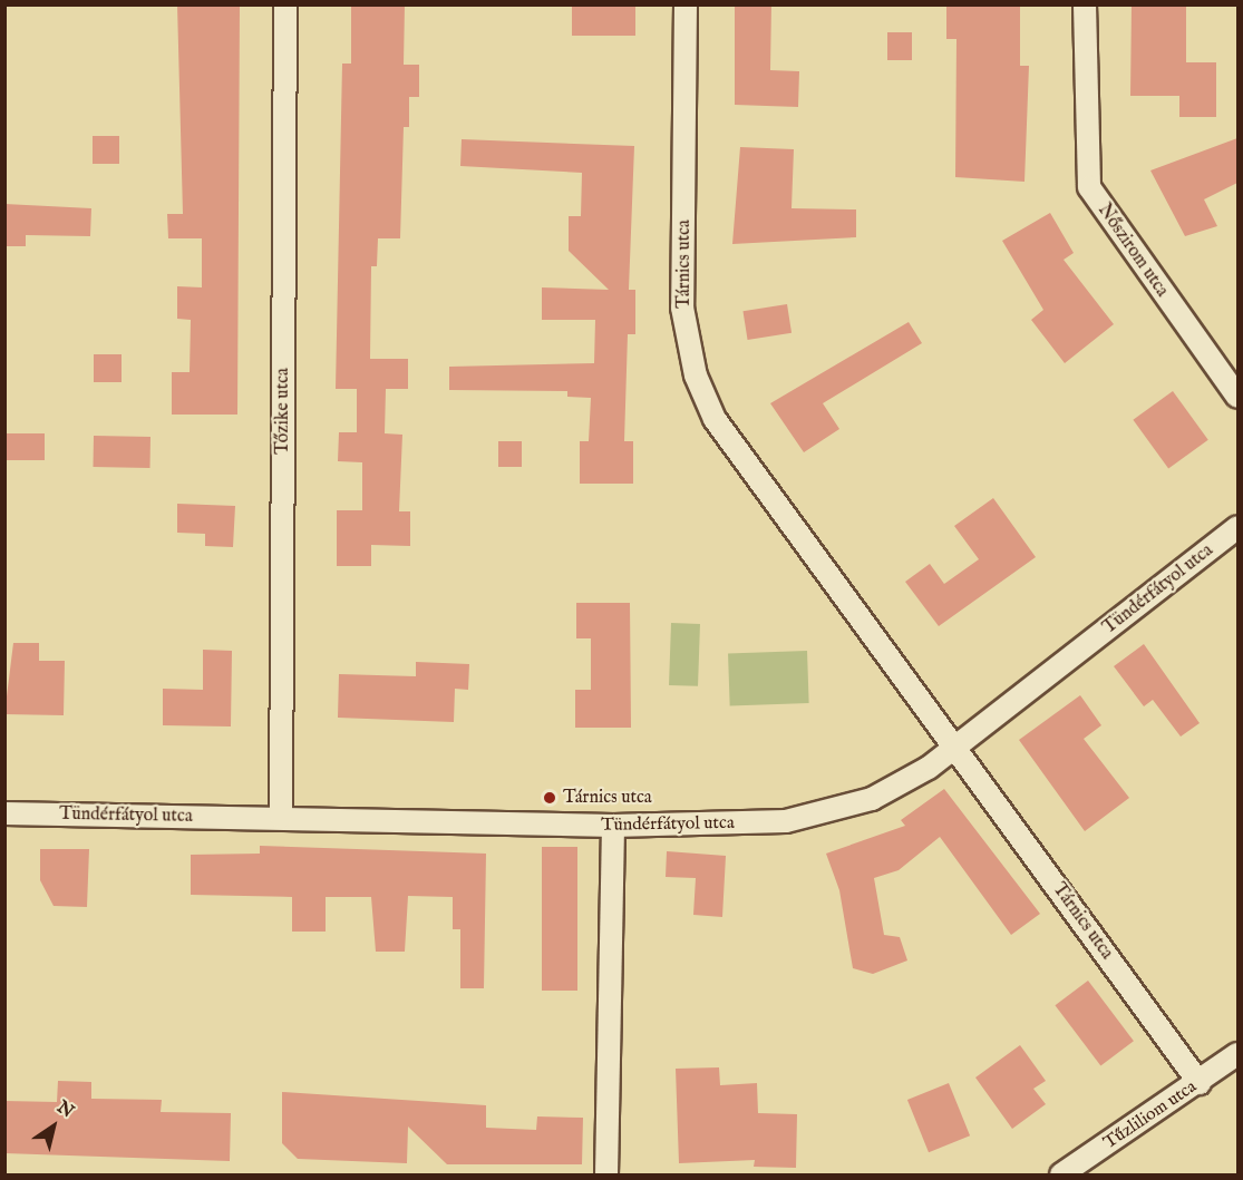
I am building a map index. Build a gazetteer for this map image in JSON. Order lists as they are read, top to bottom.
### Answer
{
  "streets": {
    "street": [
      "Nőszirom utca",
      "Tárnics utca",
      "Tőzike utca",
      "Tündérfátyol utca",
      "Tűzliliom utca"
    ]
  },
  "crossings": [
    ["Tárnics utca", "Tündérfátyol utca"],
    ["Tárnics utca", "Tűzliliom utca"],
    ["Tőzike utca", "Tündérfátyol utca"]
  ],
  "places": ["Tárnics utca"],
  "north": "top right"
}
